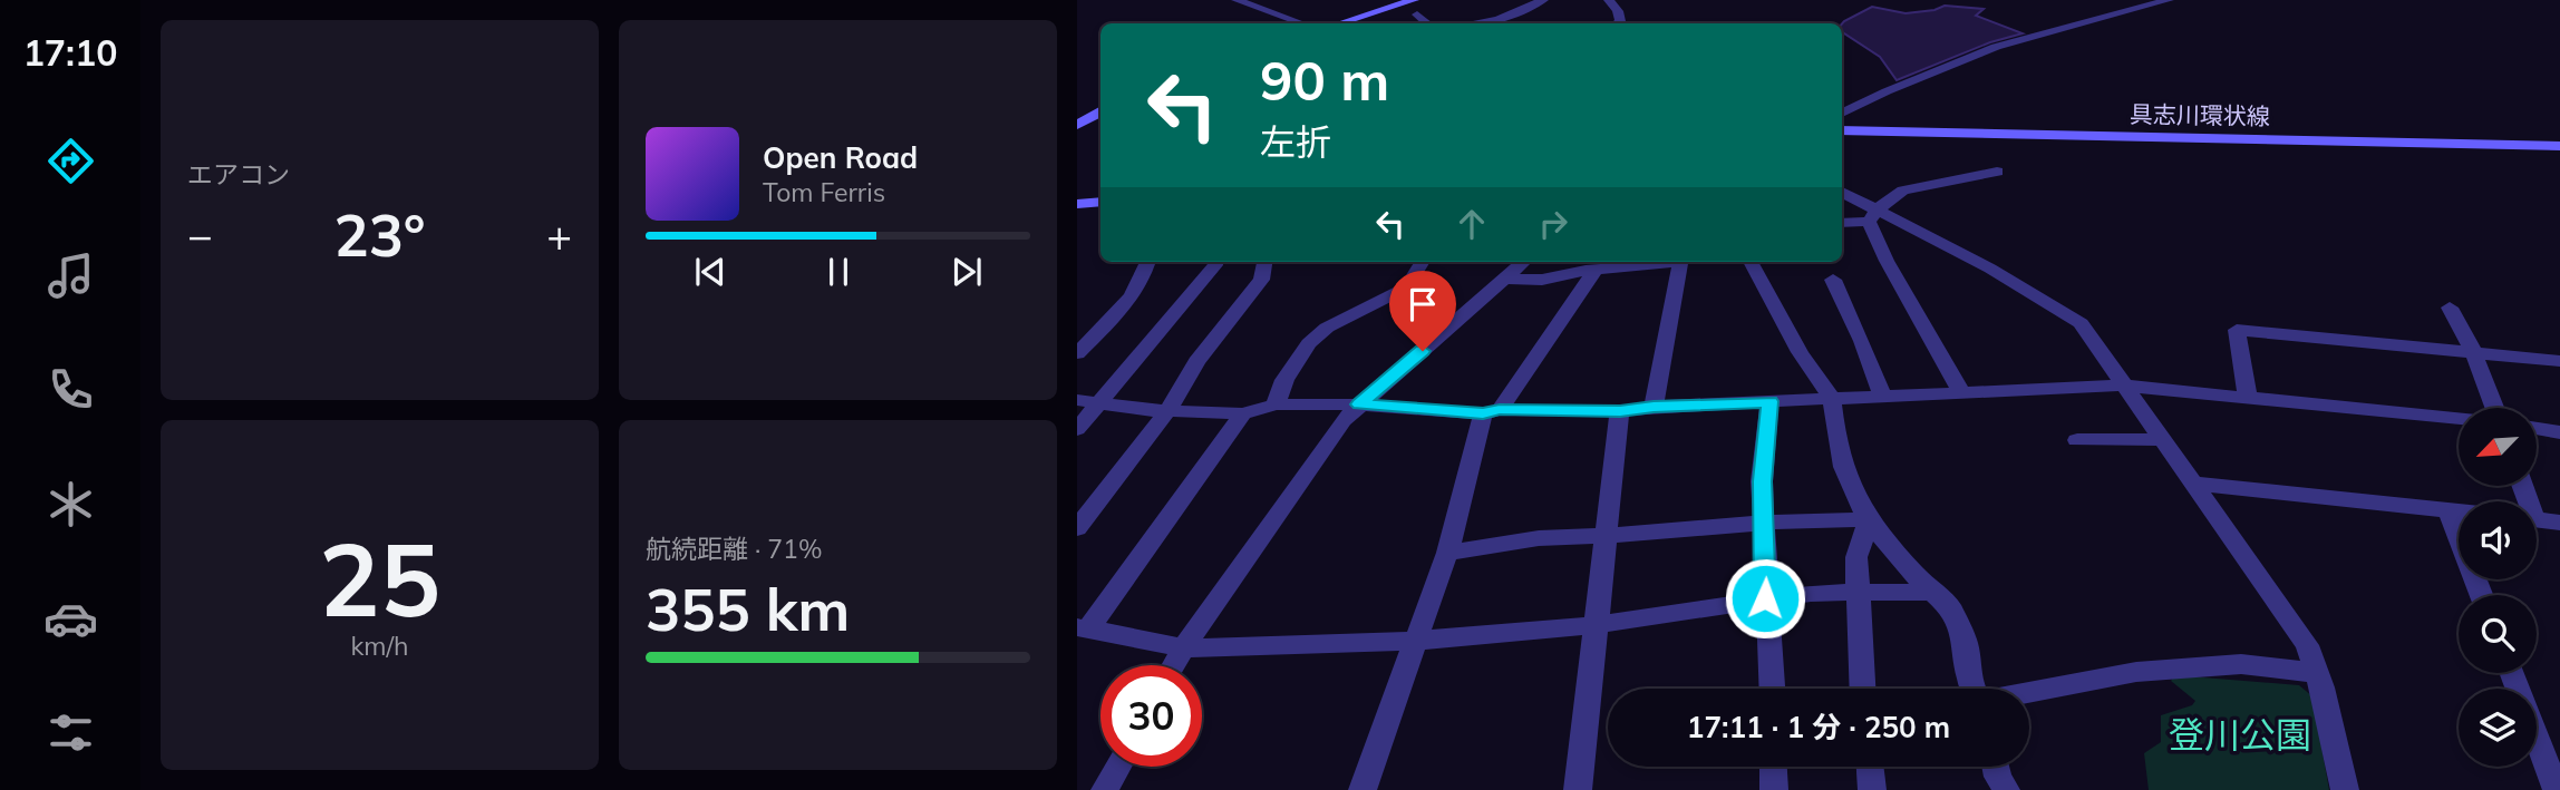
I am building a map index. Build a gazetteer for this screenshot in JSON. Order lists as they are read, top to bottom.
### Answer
{
  "streets": {
    "main road": ["具志川環状線"]
  },
  "parks": ["登川公園"],
  "north": "bottom left",
  "page": {
    "tabs": "17:10",
    "tile": [
      "エアコン",
      ["25", "km/h"],
      ["航続距離 · 71%", "355 km"]
    ],
    "turn": ["90 m", "左折"],
    "song": ["Open Road", "Tom Ferris"],
    "heat": ["−", "23°", "+"],
    "limit": "30",
    "trip": "17:11 · 1 分 · 250 m"
  }
}
